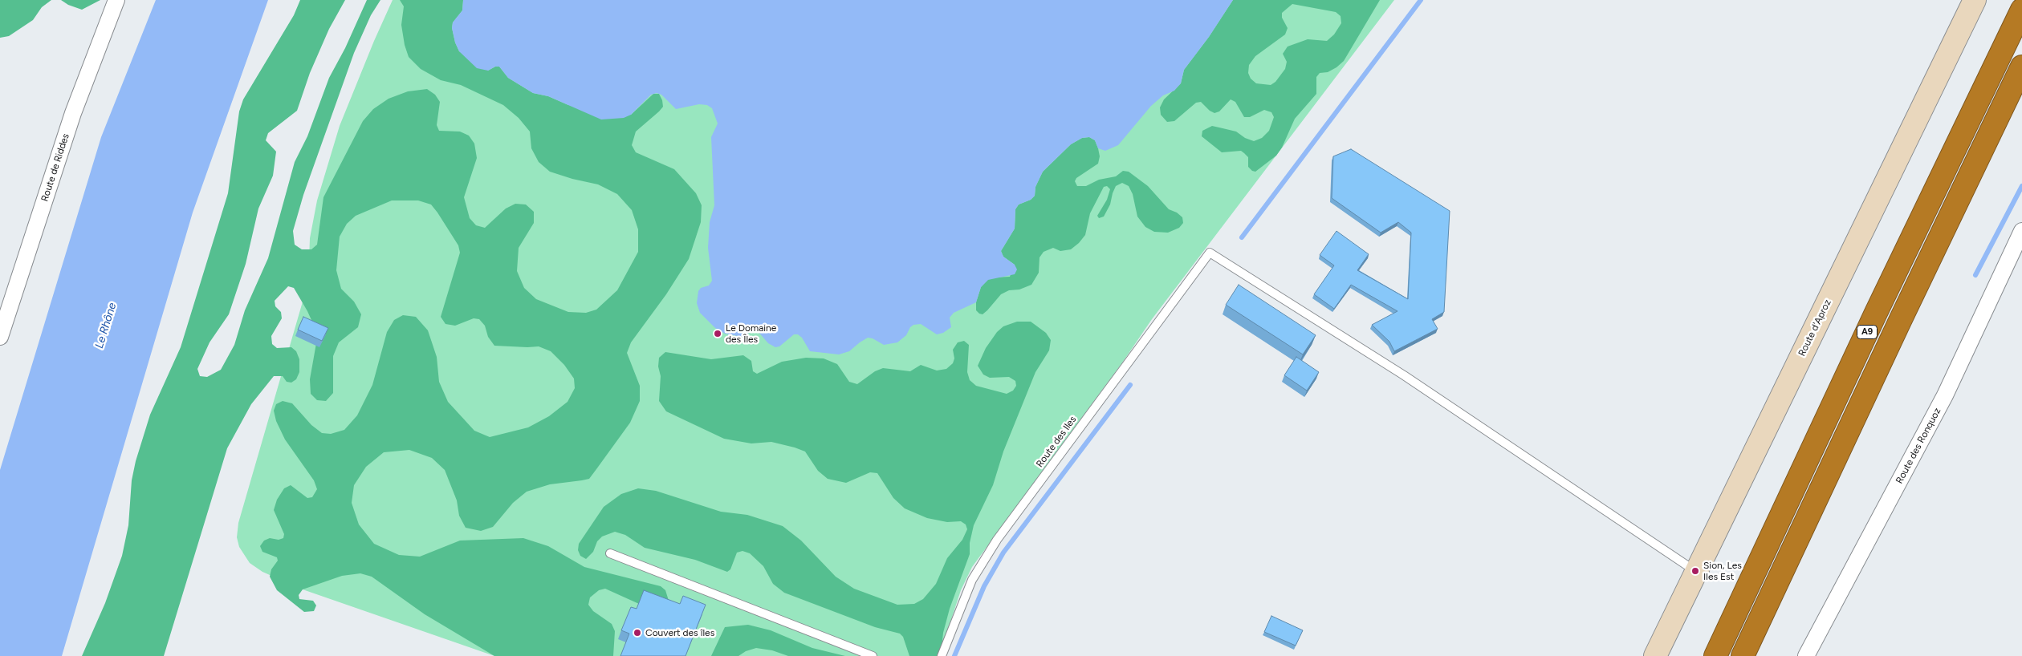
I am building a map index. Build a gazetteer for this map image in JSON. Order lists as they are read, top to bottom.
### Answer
{
  "streets": {
    "highway": ["A9"],
    "street": ["Route de Riddes", "Route d'Aproz", "Route des Ronquoz"],
    "lane": ["Route des Iles"]
  },
  "crossings": [
    ["Route d'Aproz", "Route des Iles"]
  ],
  "water": ["Le Rhône"],
  "places": ["Le Domaine des Îles", "Sion, Les Iles Est", "Couvert des îles"]
}
